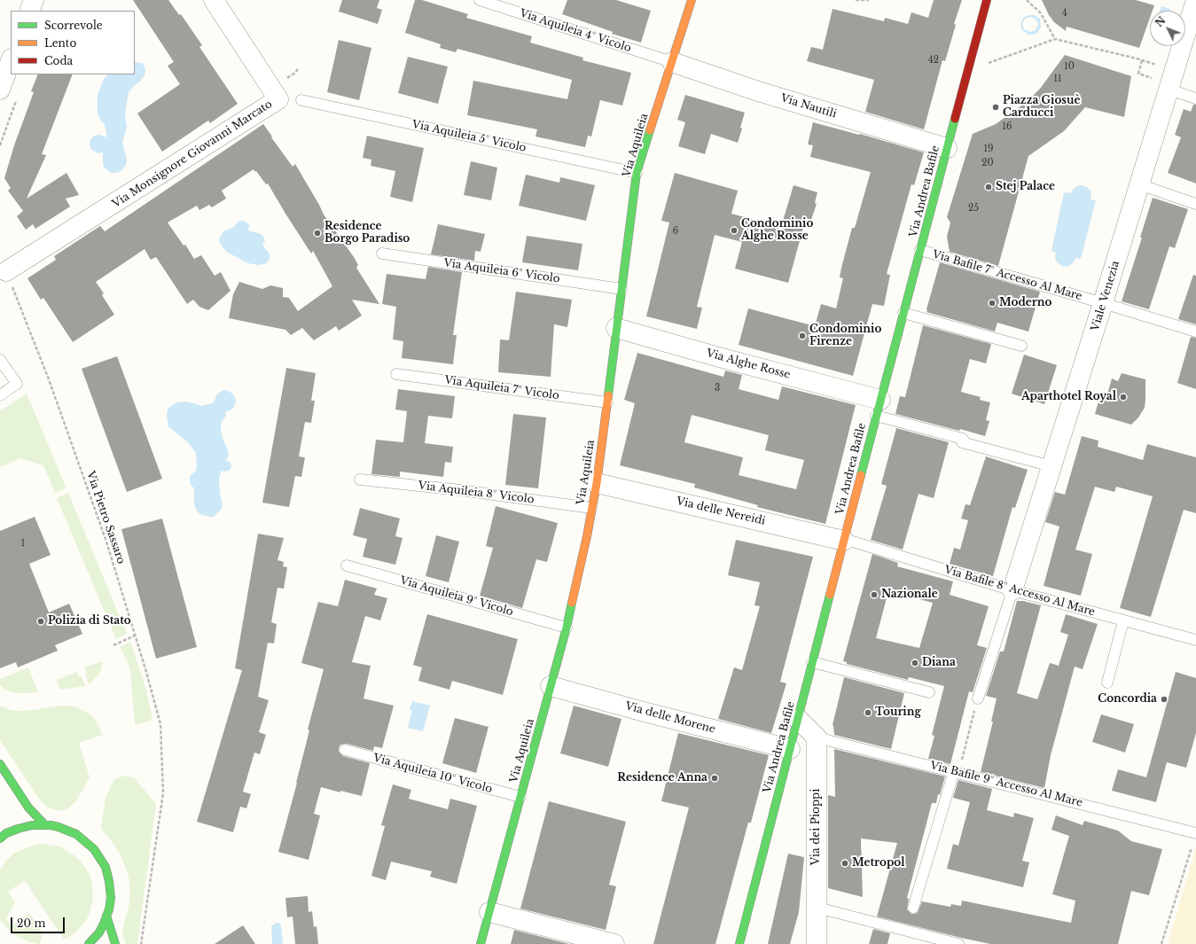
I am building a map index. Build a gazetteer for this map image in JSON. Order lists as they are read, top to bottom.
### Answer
{
  "streets": {
    "street": [
      "Via Nautili",
      "Via Aquileia",
      "Via Monsignore Giovanni Marcato",
      "Via Andrea Bafile",
      "Viale Venezia",
      "Via Alghe Rosse",
      "Via delle Nereidi",
      "Via delle Morene",
      "Via dei Pioppi"
    ],
    "lane": [
      "Via Aquileia 4° Vicolo",
      "Via Aquileia 5° Vicolo",
      "Via Aquileia 6° Vicolo",
      "Via Bafile 7° Accesso Al Mare",
      "Via Aquileia 7° Vicolo",
      "Via Aquileia 8° Vicolo",
      "Via Bafile 8° Accesso Al Mare",
      "Via Aquileia 9° Vicolo",
      "Via Aquileia 10° Vicolo",
      "Via Bafile 9° Accesso Al Mare"
    ],
    "path": ["Via Pietro Sassaro"]
  },
  "crossings": [
    ["Via Aquileia 4° Vicolo", "Via Nautili"],
    ["Via Aquileia 4° Vicolo", "Via Aquileia"],
    ["Via Nautili", "Via Aquileia"],
    ["Via Nautili", "Via Andrea Bafile"],
    ["Via Aquileia 5° Vicolo", "Via Aquileia"],
    ["Via Aquileia", "Via Aquileia 6° Vicolo"],
    ["Via Aquileia", "Via Alghe Rosse"],
    ["Via Aquileia", "Via Aquileia 7° Vicolo"],
    ["Via Aquileia", "Via Aquileia 8° Vicolo"],
    ["Via Aquileia", "Via delle Nereidi"],
    ["Via Aquileia", "Via Aquileia 9° Vicolo"],
    ["Via Aquileia", "Via delle Morene"],
    ["Via Aquileia", "Via Aquileia 10° Vicolo"],
    ["Via Monsignore Giovanni Marcato", "Via Pietro Sassaro"],
    ["Via Andrea Bafile", "Via Bafile 7° Accesso Al Mare"],
    ["Via Andrea Bafile", "Via Alghe Rosse"],
    ["Via Andrea Bafile", "Via delle Nereidi"],
    ["Via Andrea Bafile", "Via Bafile 8° Accesso Al Mare"],
    ["Via Andrea Bafile", "Via delle Morene"],
    ["Via Bafile 7° Accesso Al Mare", "Viale Venezia"],
    ["Viale Venezia", "Via Bafile 8° Accesso Al Mare"],
    ["Via delle Nereidi", "Via Bafile 8° Accesso Al Mare"],
    ["Via Bafile 9° Accesso Al Mare", "Via dei Pioppi"]
  ],
  "places": [
    "Piazza Giosuè Carducci",
    "Stej Palace",
    "Condominio Alghe Rosse",
    "Residence Borgo Paradiso",
    "Moderno",
    "Condominio Firenze",
    "Aparthotel Royal",
    "Nazionale",
    "Polizia di Stato",
    "Diana",
    "Concordia",
    "Touring",
    "Residence Anna",
    "Metropol"
  ],
  "house_numbers": [
    "4",
    "42",
    "10",
    "11",
    "16",
    "19",
    "20",
    "25",
    "6",
    "3",
    "1"
  ],
  "legend": ["Scorrevole", "Lento", "Coda"],
  "scale_bar": "20 m",
  "north": "top left"
}
